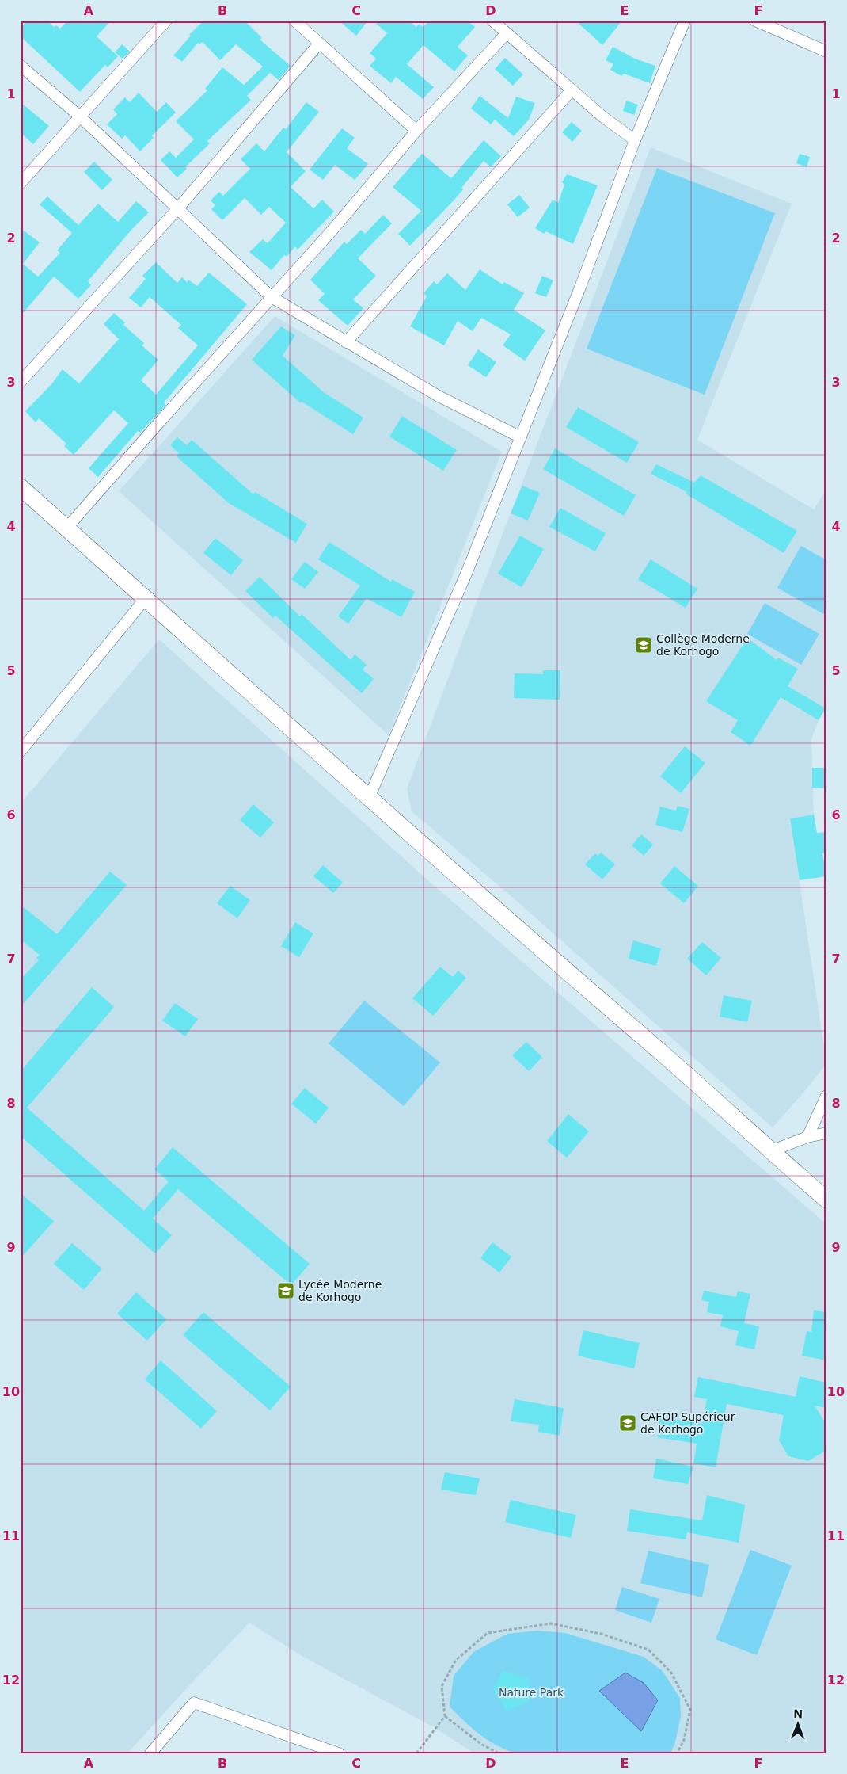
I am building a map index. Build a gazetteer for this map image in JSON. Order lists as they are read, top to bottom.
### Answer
{
  "parks": ["Nature Park"],
  "places": {
    "school or university": ["Collège Moderne de Korhogo", "Lycée Moderne de Korhogo", "CAFOP Supérieur de Korhogo"]
  },
  "north": "top",
  "grid": {
    "columns": [
      "A",
      "B",
      "C",
      "D",
      "E",
      "F"
    ],
    "rows": [
      "1",
      "2",
      "3",
      "4",
      "5",
      "6",
      "7",
      "8",
      "9",
      "10",
      "11",
      "12"
    ]
  }
}
